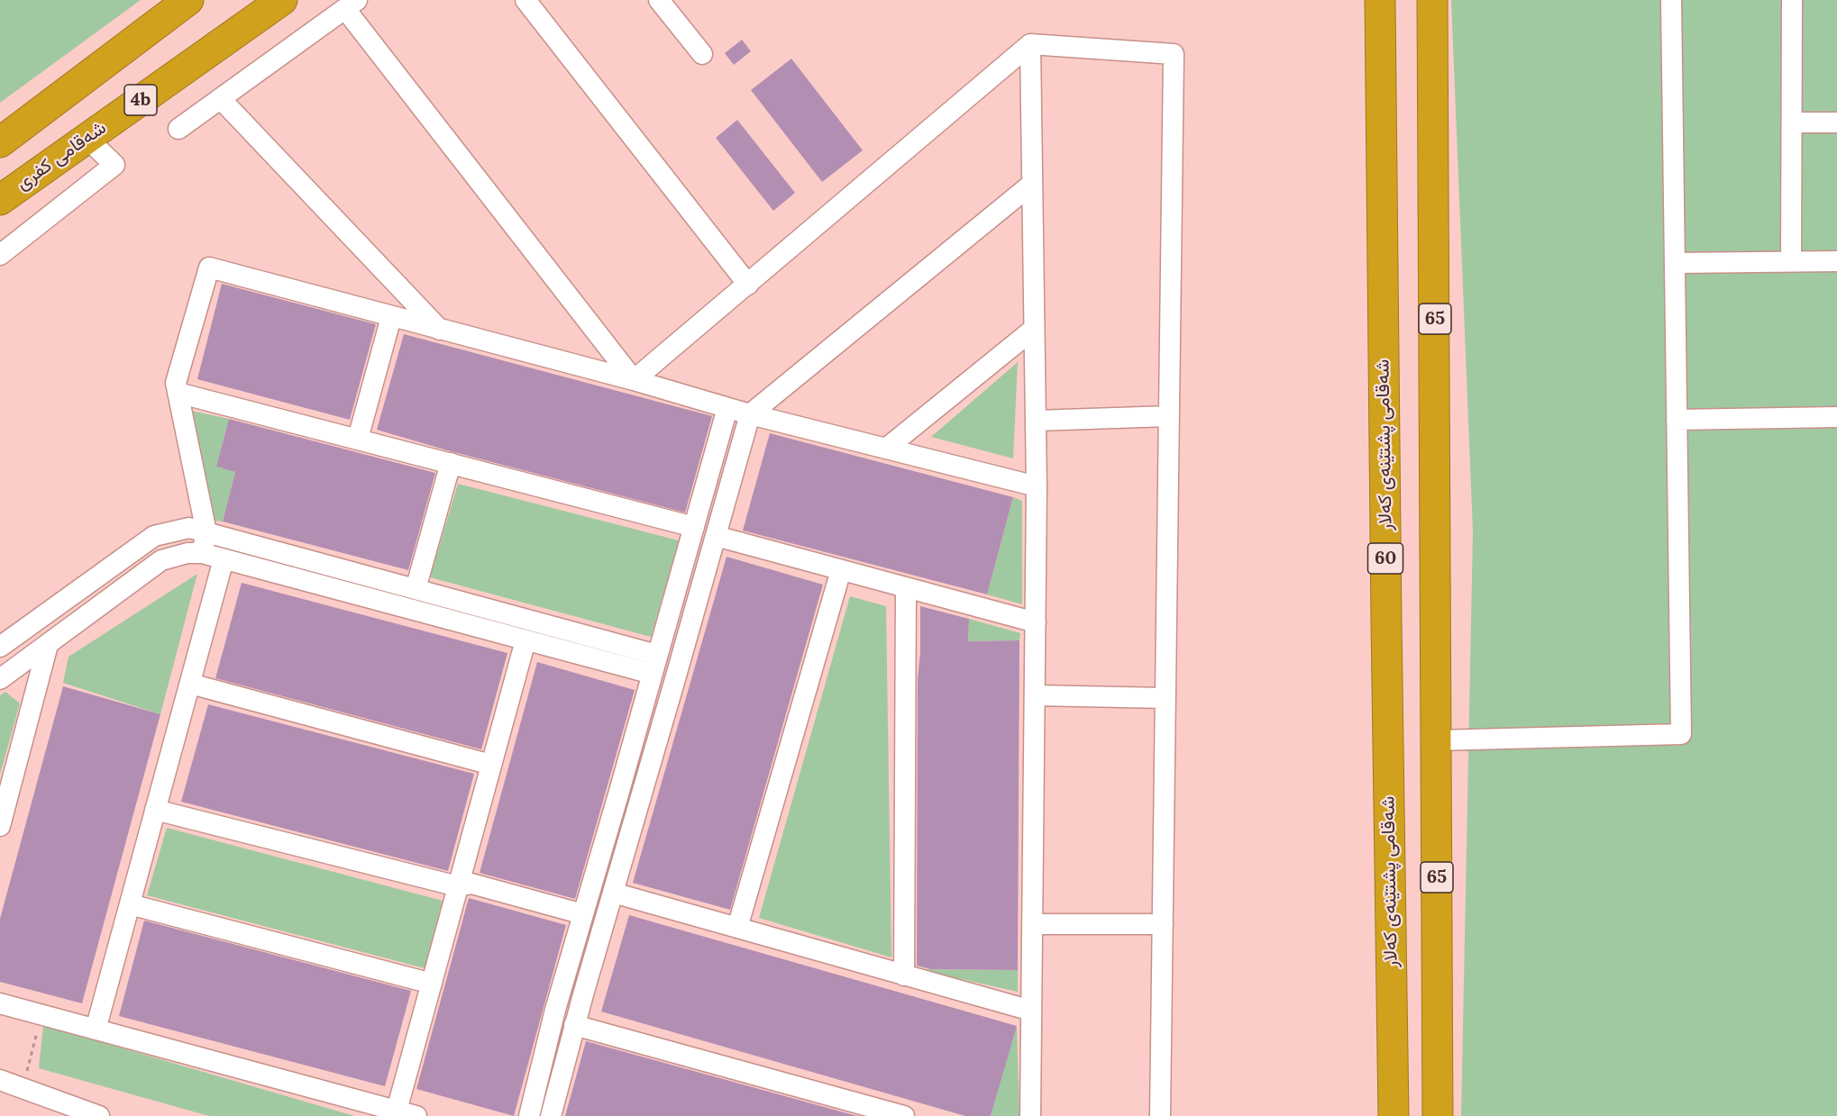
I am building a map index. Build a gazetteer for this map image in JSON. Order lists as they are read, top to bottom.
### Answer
{
  "streets": {
    "highway": [
      "4b",
      "شەقامی کفری",
      "65",
      "شەقامی پشتێنەی کەلار",
      "60"
    ]
  }
}
